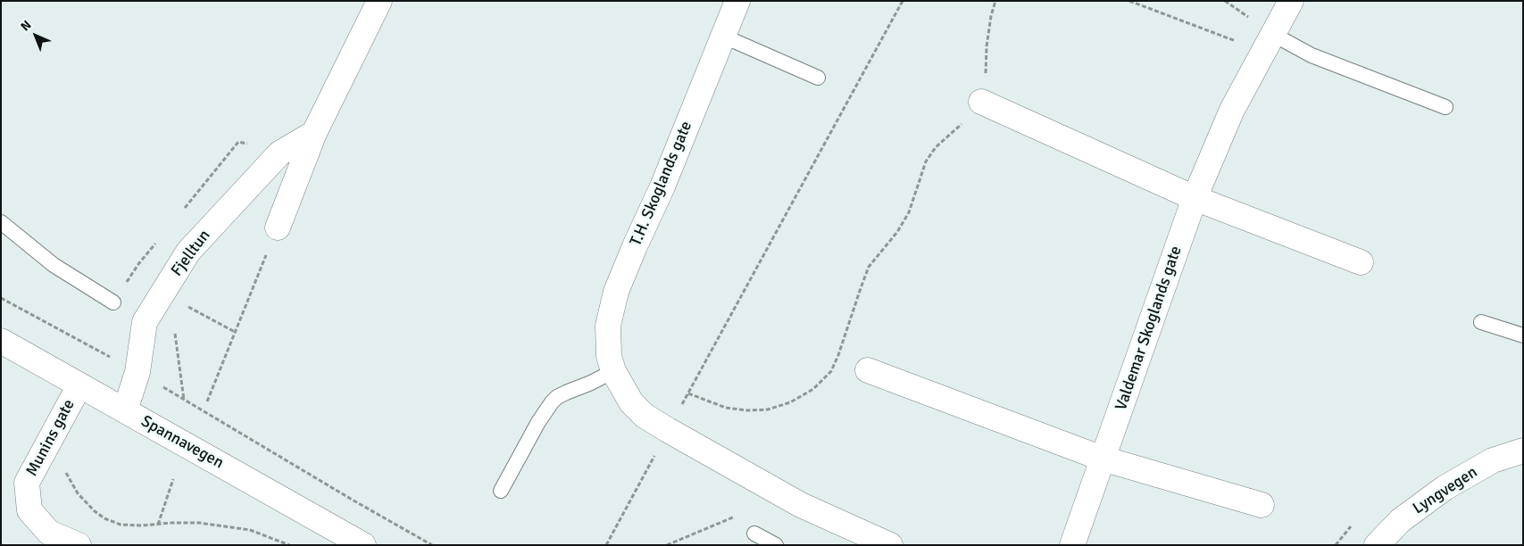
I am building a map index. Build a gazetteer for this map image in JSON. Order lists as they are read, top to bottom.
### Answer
{
  "streets": {
    "street": [
      "T.H. Skoglands gate",
      "Fjelltun",
      "Valdemar Skoglands gate",
      "Munins gate",
      "Spannavegen",
      "Lyngvegen"
    ]
  },
  "crossings": [
    ["Fjelltun", "Spannavegen"],
    ["Munins gate", "Spannavegen"]
  ],
  "north": "top left"
}
